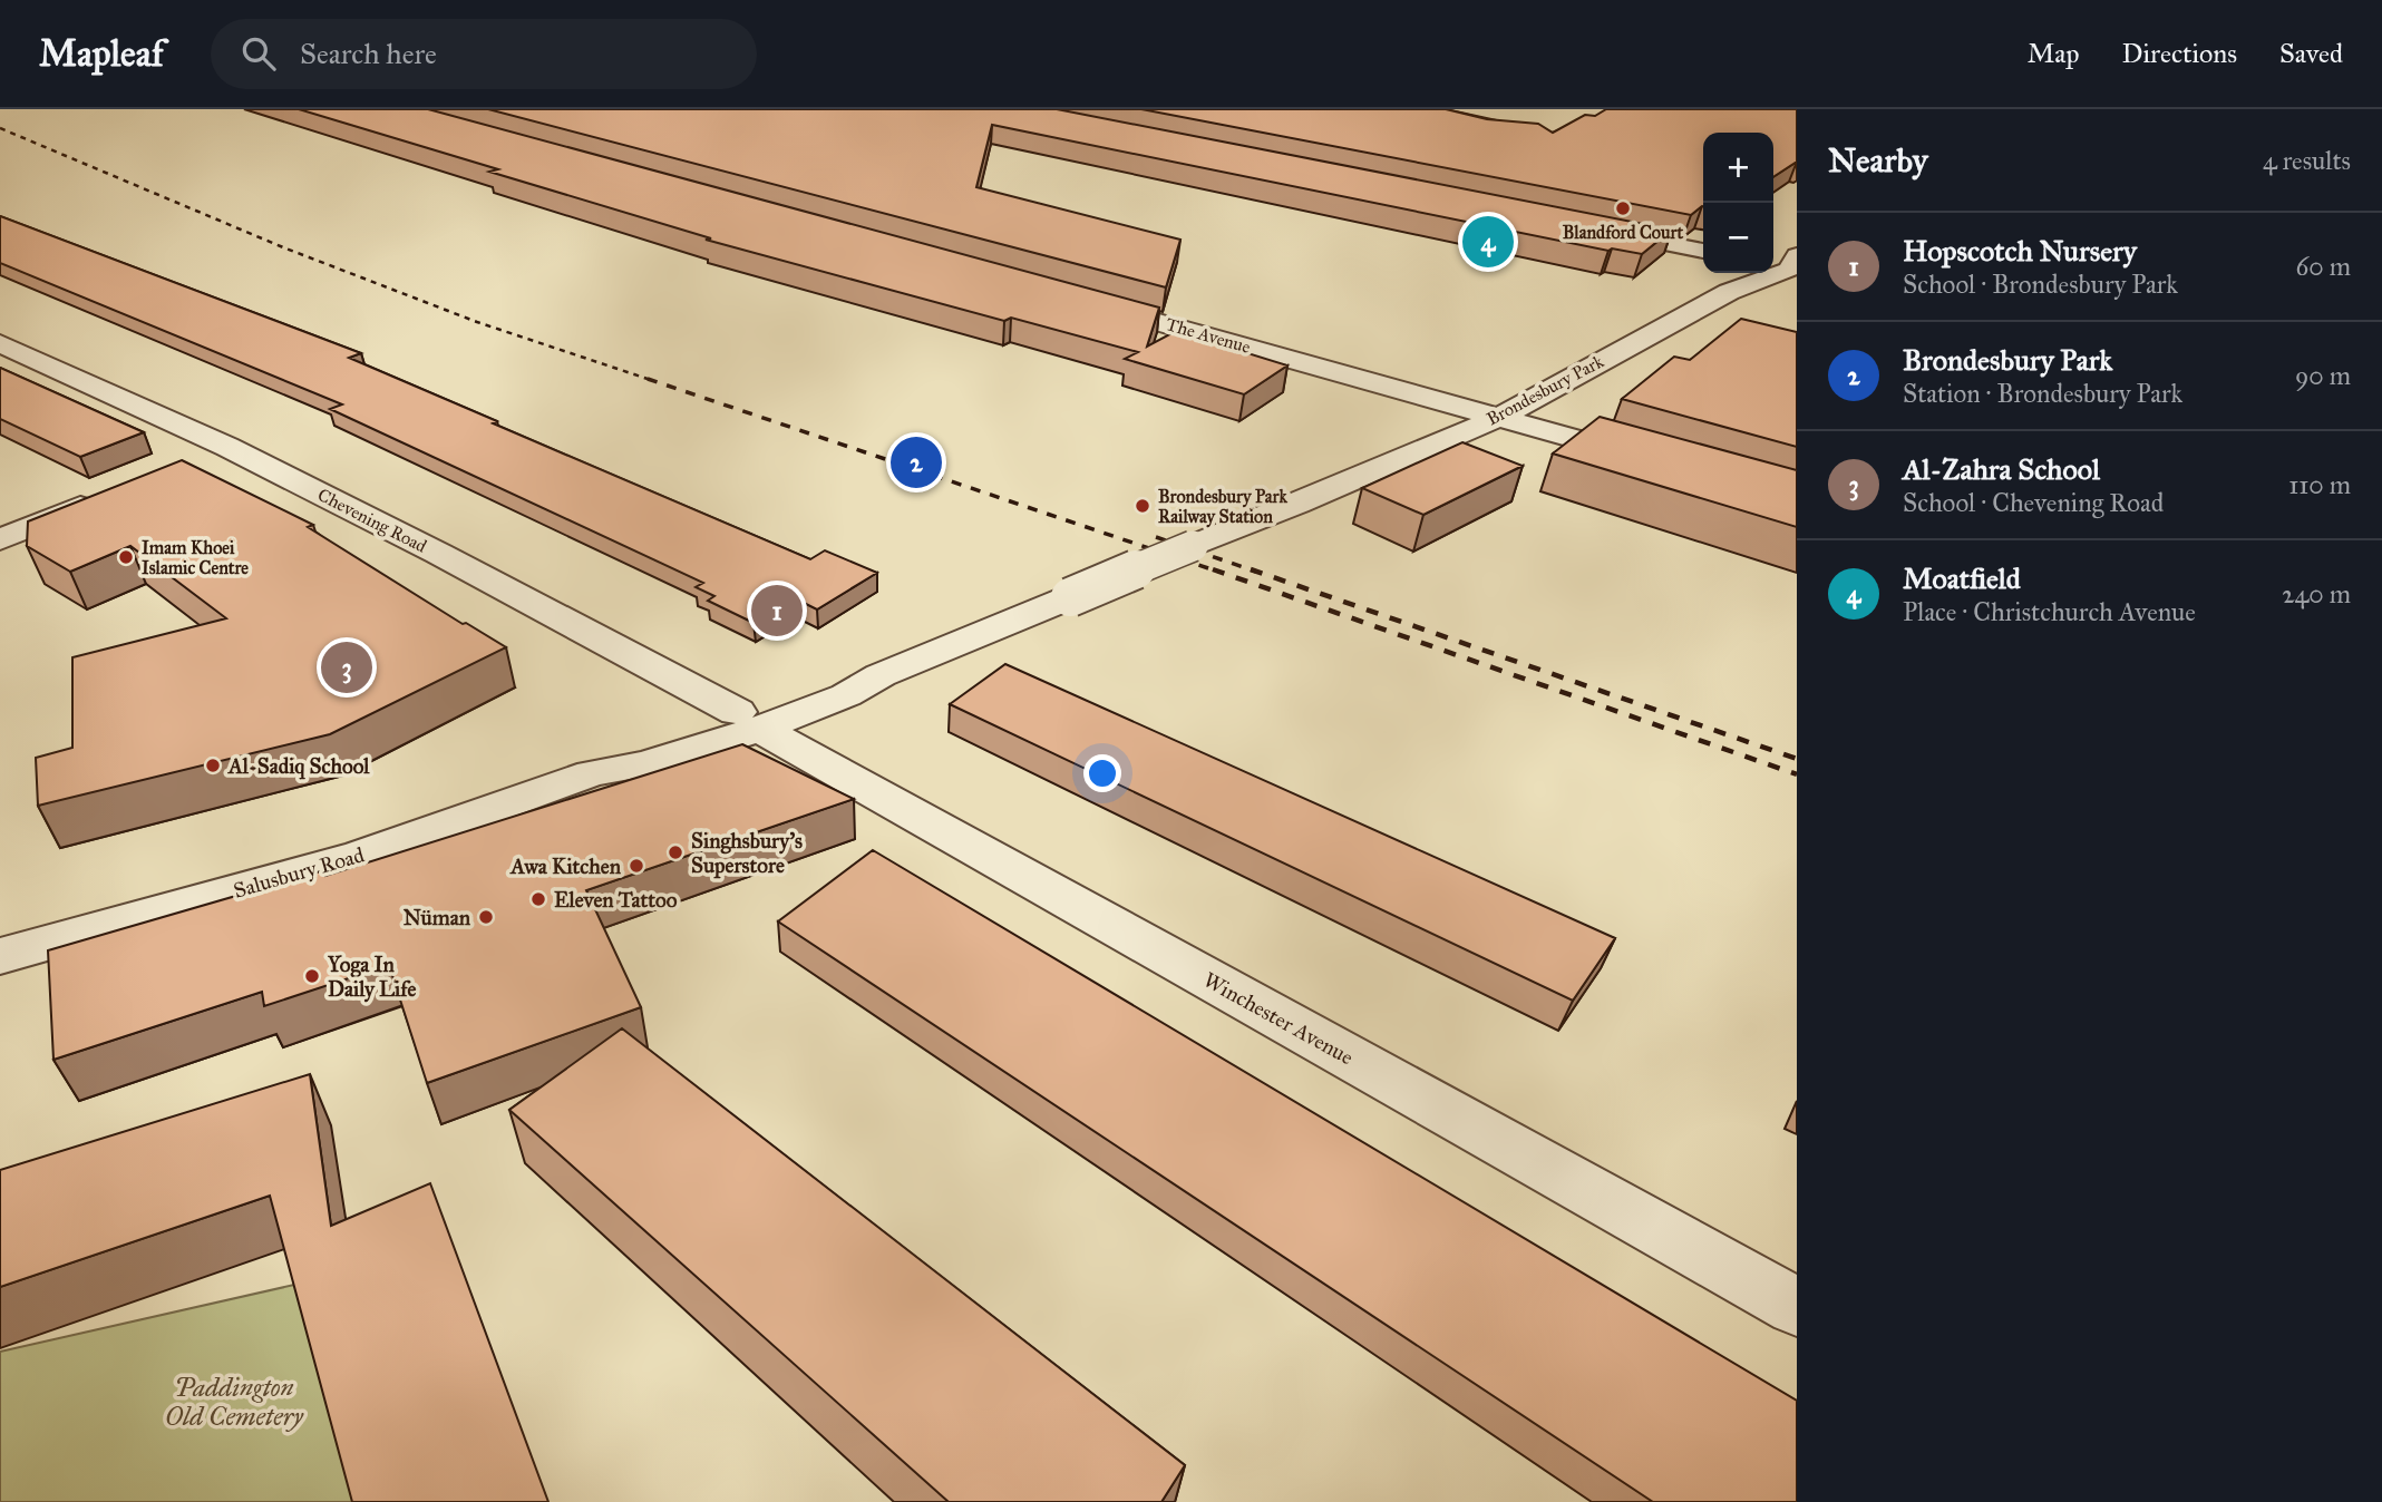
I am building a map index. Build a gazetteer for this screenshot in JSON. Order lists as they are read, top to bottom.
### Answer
{
  "streets": {
    "street": [
      "The Avenue",
      "Brondesbury Park",
      "Chevening Road",
      "Salusbury Road",
      "Winchester Avenue"
    ]
  },
  "crossings": [
    ["The Avenue", "Brondesbury Park"],
    ["Brondesbury Park", "Chevening Road"],
    ["Brondesbury Park", "Salusbury Road"],
    ["Brondesbury Park", "Winchester Avenue"],
    ["Chevening Road", "Salusbury Road"],
    ["Chevening Road", "Winchester Avenue"],
    ["Salusbury Road", "Winchester Avenue"]
  ],
  "parks": ["Paddington Old Cemetery"],
  "places": [
    "Blandford Court",
    "Brondesbury Park Railway Station",
    "Imam Khoei Islamic Centre",
    "Al-Sadiq School",
    "Singhsbury's Superstore",
    "Awa Kitchen",
    "Eleven Tattoo",
    "Nüman",
    "Yoga In Daily Life"
  ],
  "page": {
    "header": "Mapleaf",
    "search": "Search here",
    "nav": ["Map", "Directions", "Saved"],
    "heading": ["Nearby", "4 results"],
    "map_buttons": ["+", "−"],
    "list": [
      {
        "mark": "1",
        "name": "Hopscotch Nursery",
        "note": "School · Brondesbury Park",
        "value": "60 m"
      },
      {
        "mark": "2",
        "name": "Brondesbury Park",
        "note": "Station · Brondesbury Park",
        "value": "90 m"
      },
      {
        "mark": "3",
        "name": "Al-Zahra School",
        "note": "School · Chevening Road",
        "value": "110 m"
      },
      {
        "mark": "4",
        "name": "Moatfield",
        "note": "Place · Christchurch Avenue",
        "value": "240 m"
      }
    ],
    "pins": [
      "4",
      "2",
      "1",
      "3"
    ]
  }
}
